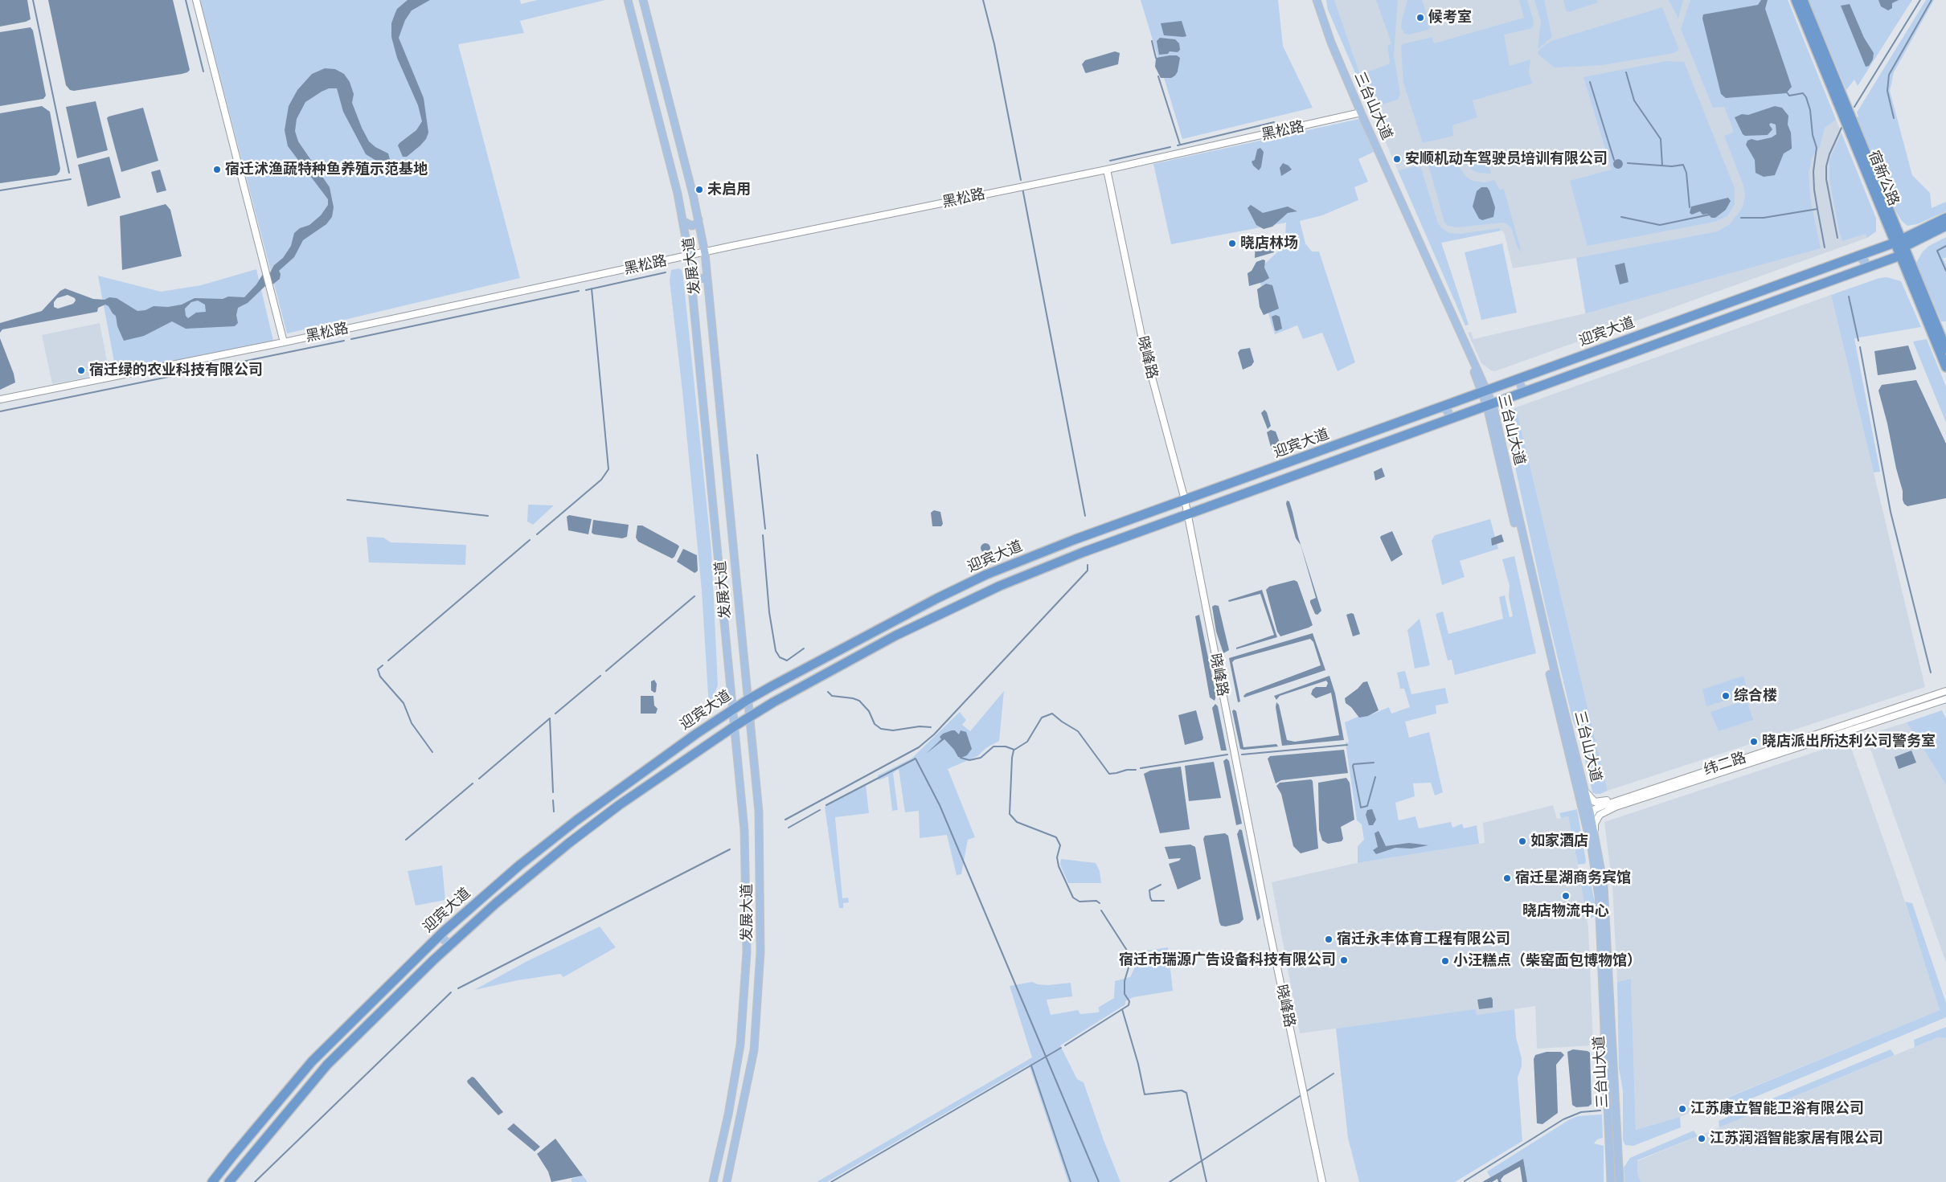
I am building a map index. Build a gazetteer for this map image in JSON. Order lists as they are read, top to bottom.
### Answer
{
  "streets": {
    "highway": ["宿新公路", "迎宾大道"],
    "main road": ["三台山大道", "发展大道"],
    "street": ["黑松路", "晓峰路", "纬二路"]
  },
  "crossings": [
    ["三台山大道", "黑松路"],
    ["三台山大道", "迎宾大道"],
    ["三台山大道", "纬二路"],
    ["黑松路", "发展大道"],
    ["黑松路", "晓峰路"],
    ["宿新公路", "迎宾大道"],
    ["发展大道", "迎宾大道"],
    ["迎宾大道", "晓峰路"]
  ],
  "places": [
    "候考室",
    "安顺机动车驾驶员培训有限公司",
    "宿迁沭渔蔬特种鱼养殖示范基地",
    "未启用",
    "晓店林场",
    "宿迁绿的农业科技有限公司",
    "综合楼",
    "晓店派出所达利公司警务室",
    "如家酒店",
    "宿迁星湖商务宾馆",
    "晓店物流中心",
    "宿迁永丰体育工程有限公司",
    "宿迁市瑞源广告设备科技有限公司",
    "小汪糕点（柴窑面包博物馆）",
    "江苏康立智能卫浴有限公司",
    "江苏润滔智能家居有限公司"
  ]
}
